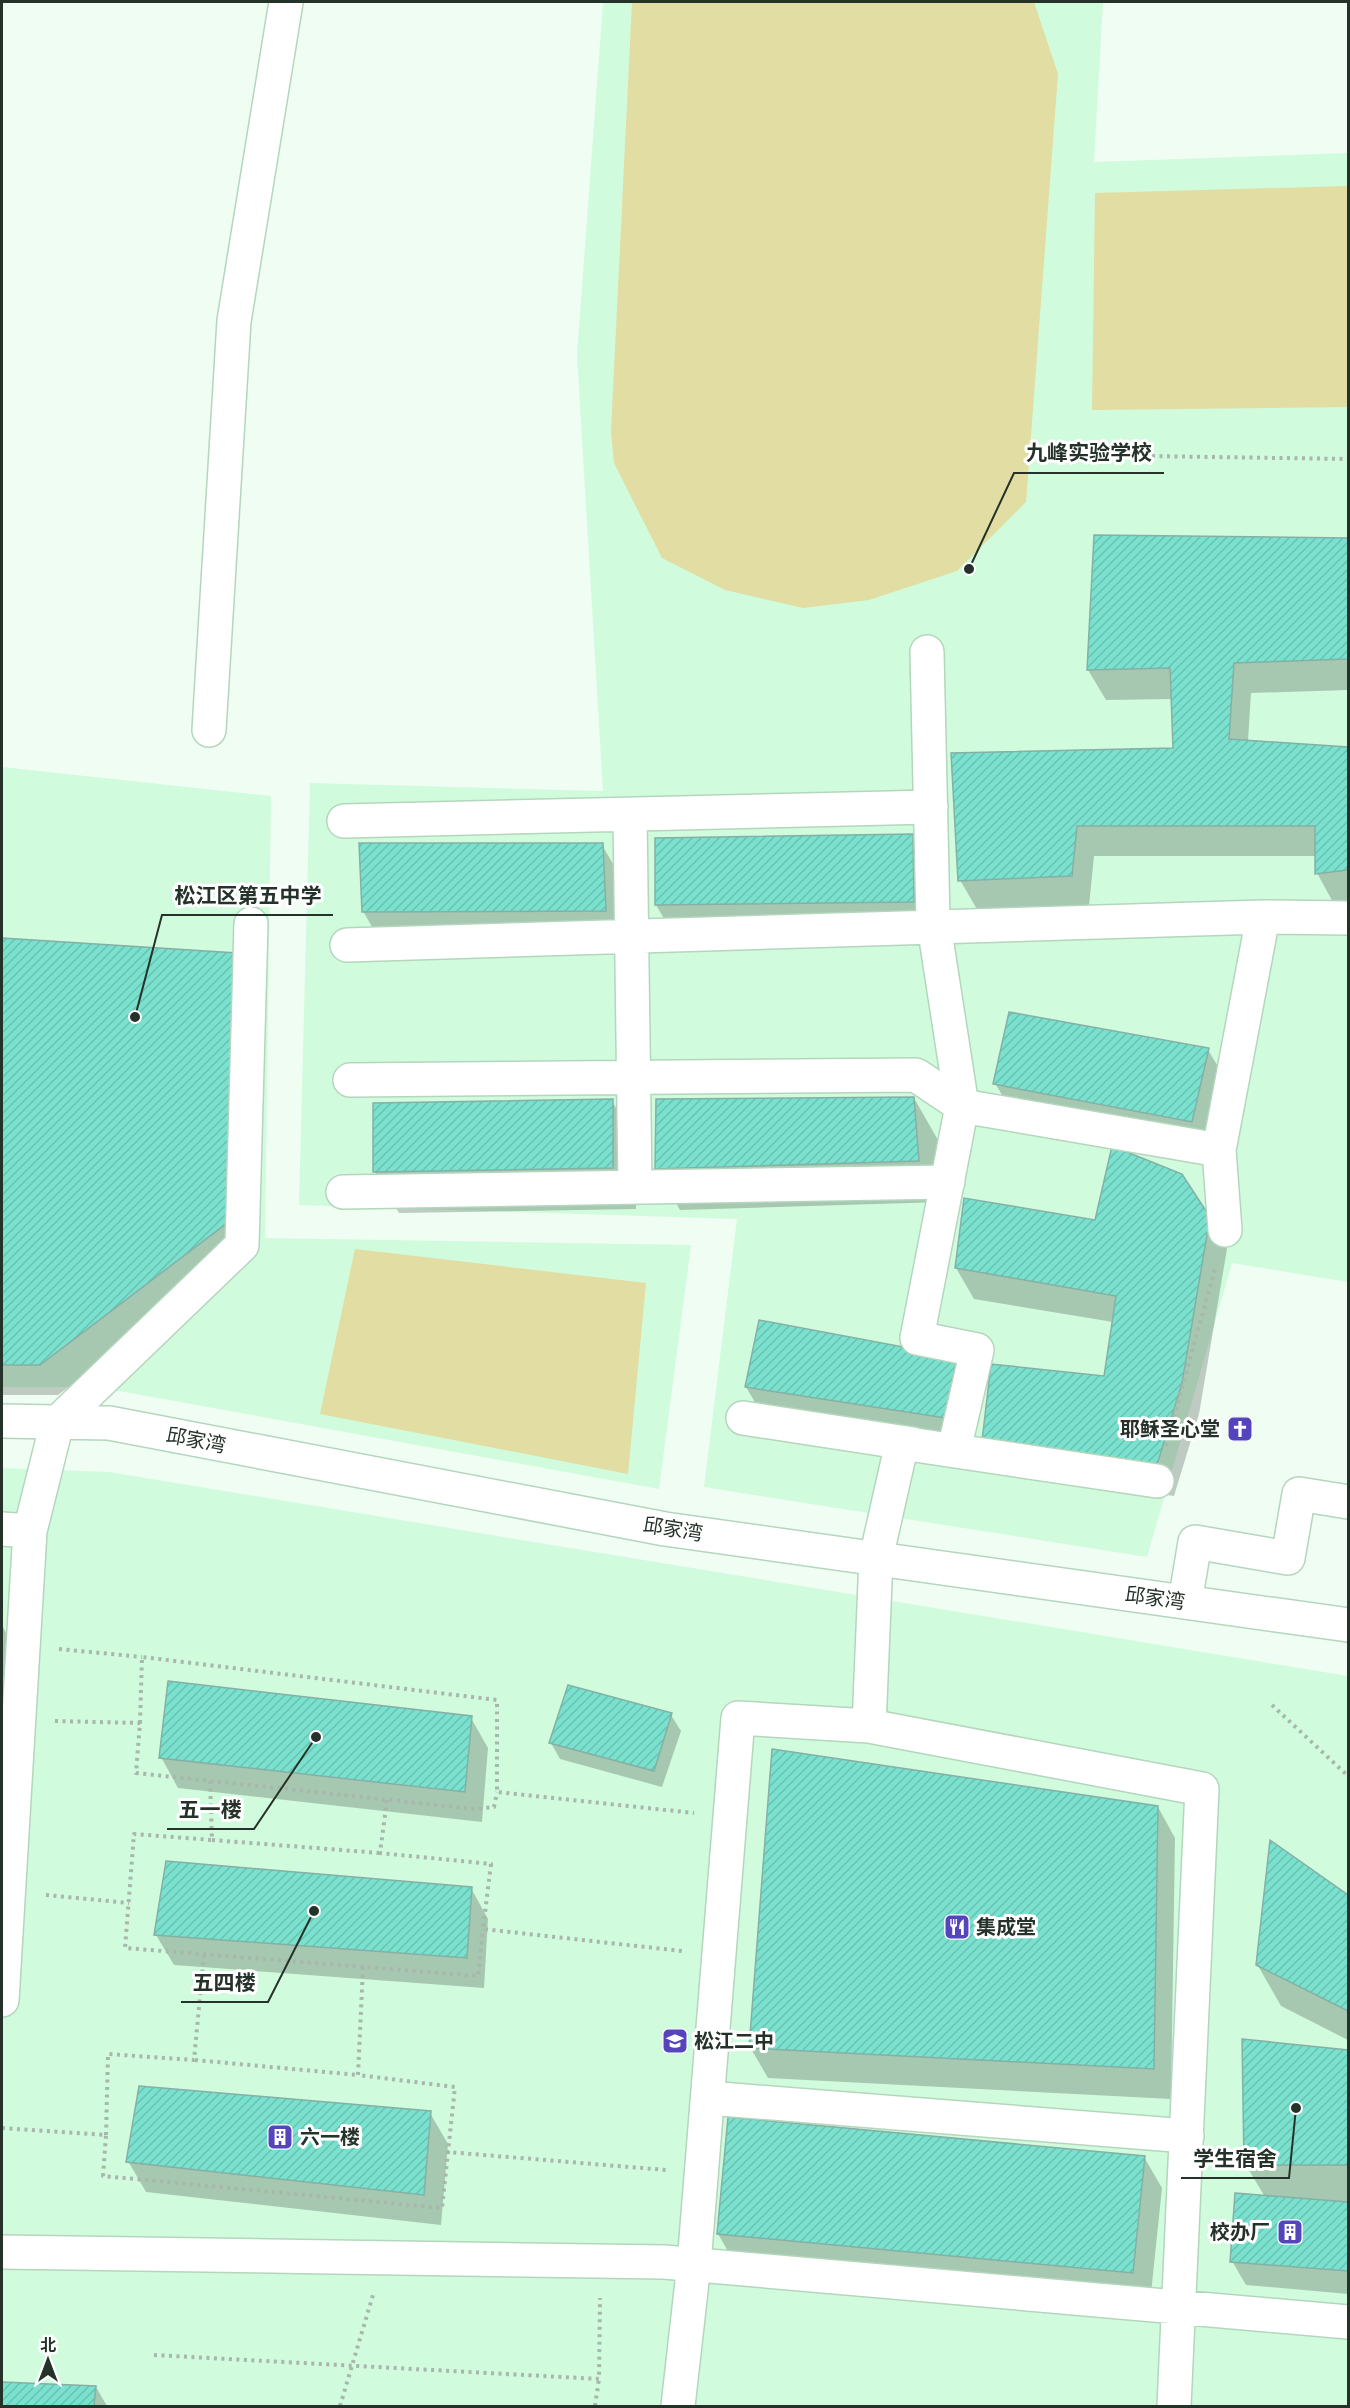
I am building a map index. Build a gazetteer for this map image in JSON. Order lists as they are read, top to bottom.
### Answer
{
  "streets": {
    "street": ["邱家湾"]
  },
  "places": {
    "other": [
      "九峰实验学校",
      "松江区第五中学",
      "五一楼",
      "五四楼",
      "学生宿舍"
    ],
    "church": ["耶稣圣心堂"],
    "restaurant": ["集成堂"],
    "school or university": ["松江二中"],
    "building": ["六一楼", "校办厂"]
  },
  "north": "top"
}
